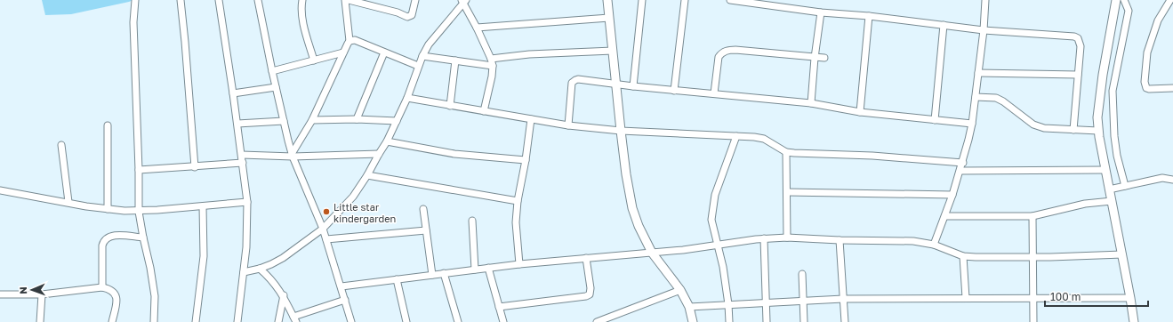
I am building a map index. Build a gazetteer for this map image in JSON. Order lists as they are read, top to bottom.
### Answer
{
  "places": ["Little star kindergarden"],
  "scale_bar": "100 m",
  "north": "left"
}
